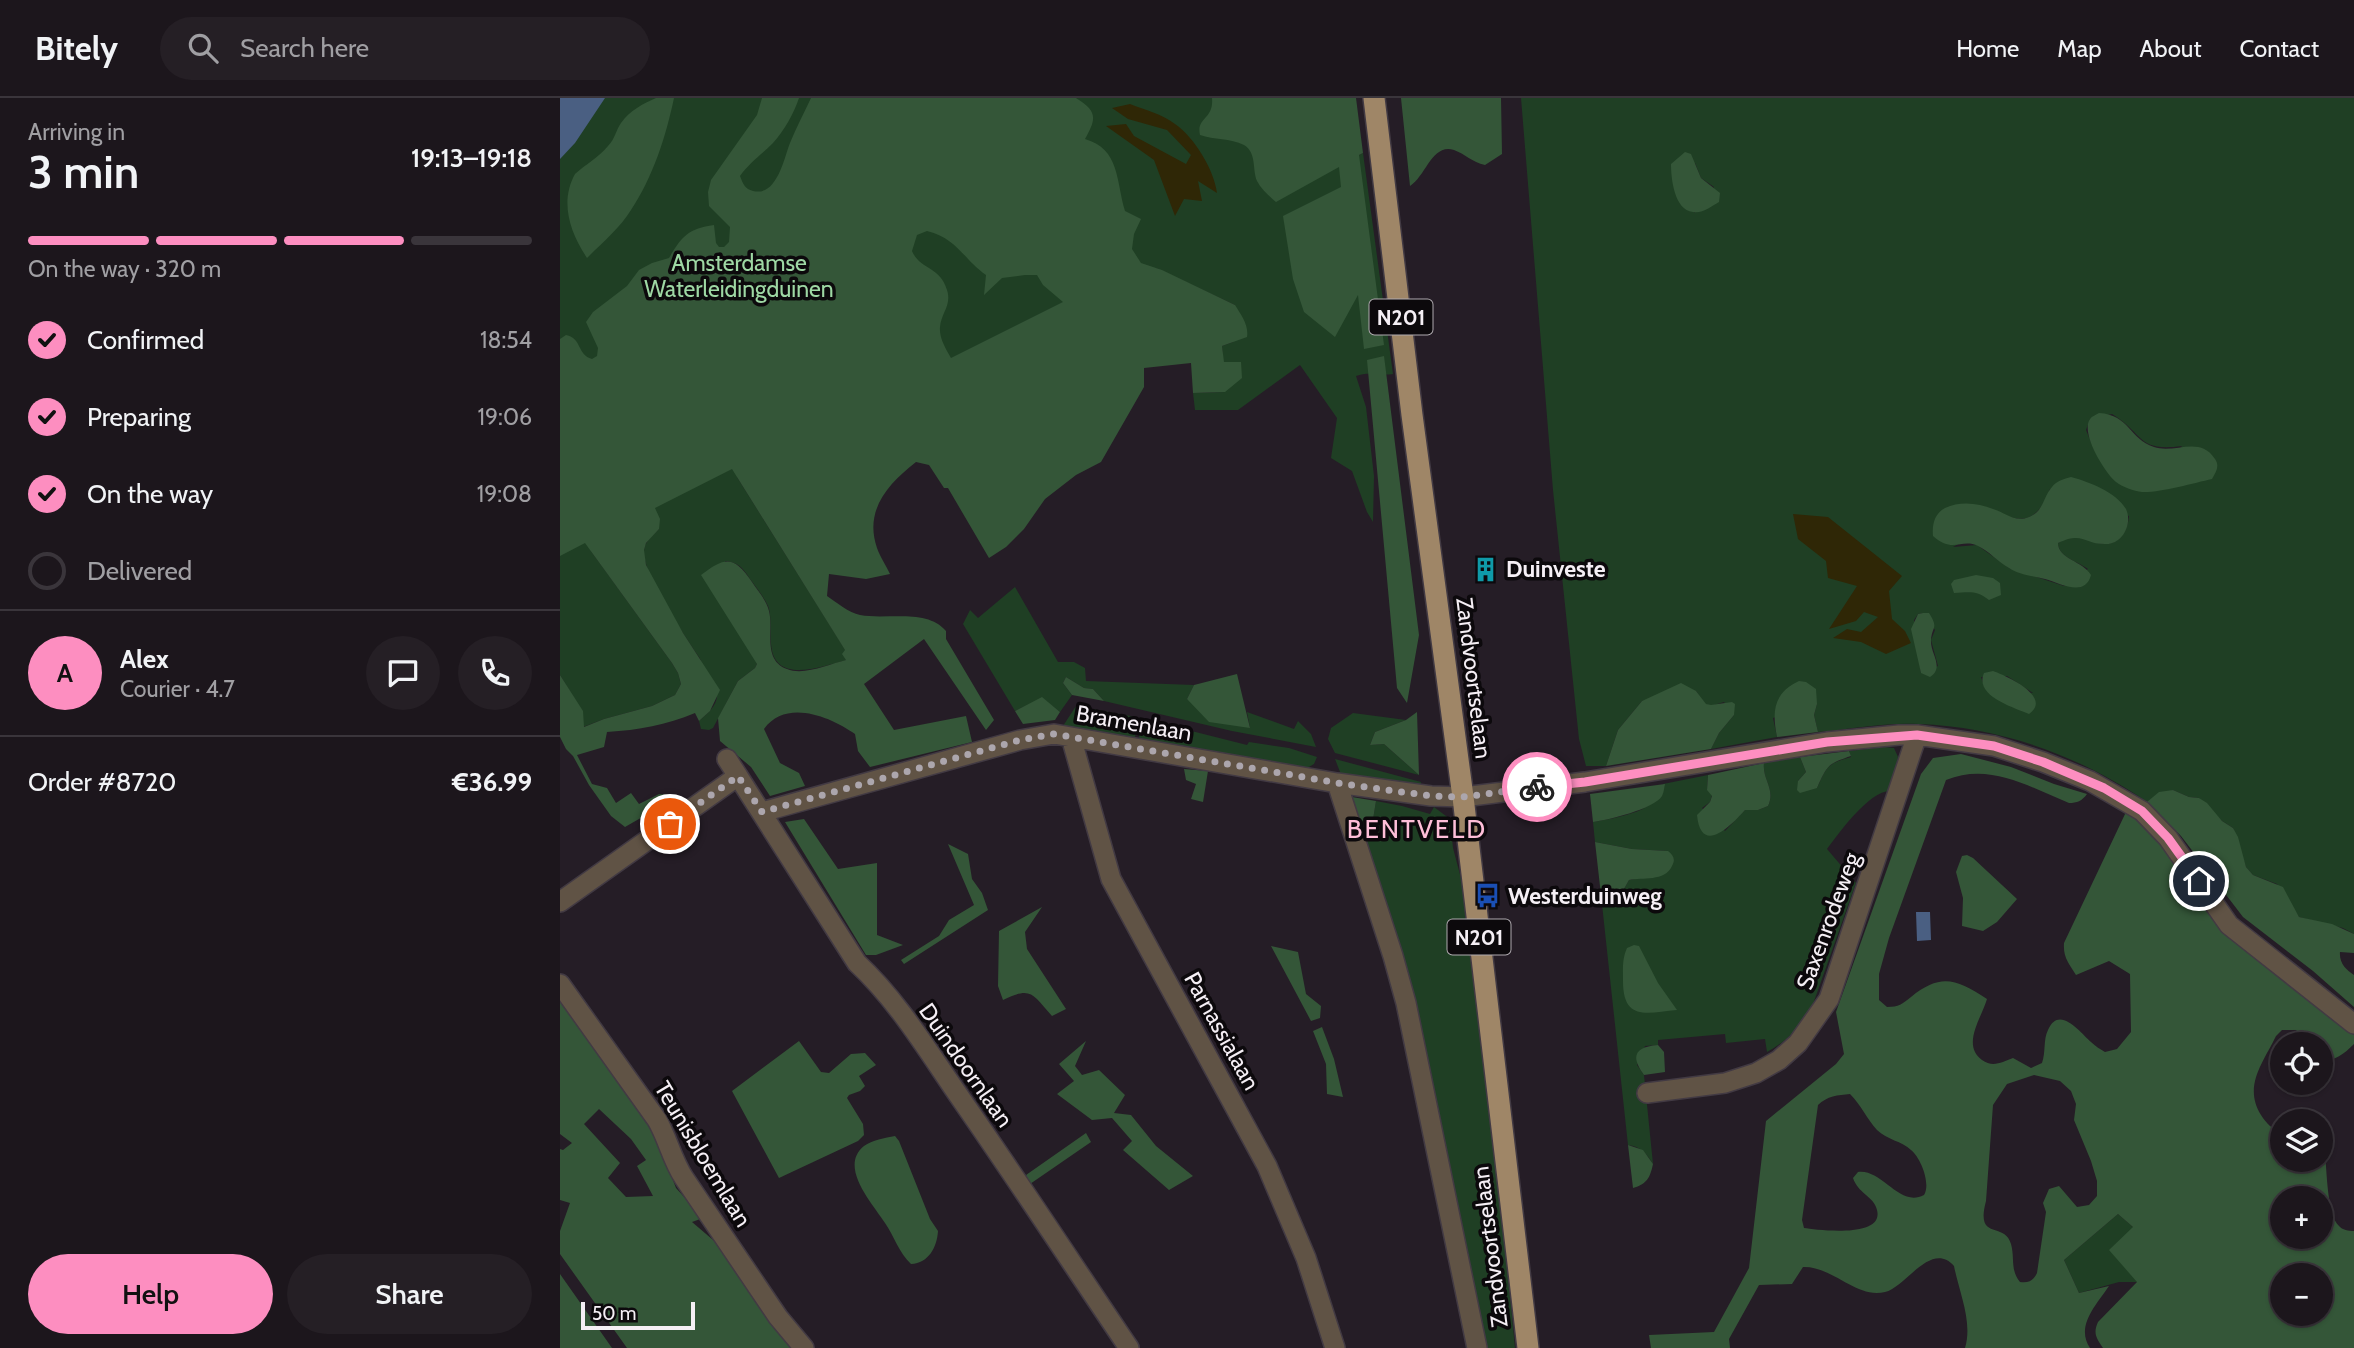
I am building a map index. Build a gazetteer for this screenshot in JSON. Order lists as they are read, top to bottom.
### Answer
{
  "streets": {
    "main road": ["N201", "Zandvoortselaan"],
    "street": [
      "Bramenlaan",
      "Saxenrodeweg",
      "Parnassialaan",
      "Duindoornlaan",
      "Teunisbloemlaan"
    ]
  },
  "crossings": [
    ["Zandvoortselaan", "Bramenlaan"],
    ["Bramenlaan", "Parnassialaan"],
    ["Bramenlaan", "Duindoornlaan"]
  ],
  "districts": ["BENTVELD"],
  "parks": ["Amsterdamse Waterleidingduinen"],
  "places": {
    "building": ["Duinveste"],
    "bus stop": ["Westerduinweg"]
  },
  "scale_bar": "50 m",
  "page": {
    "header": "Bitely",
    "search": "Search here",
    "nav": [
      "Home",
      "Map",
      "About",
      "Contact"
    ],
    "heading": ["3 min", "Arriving in", "19:13–19:18"],
    "panel": [
      "Alex",
      "Courier · 4.7",
      "Order #8720",
      "€36.99"
    ],
    "bar": "On the way · 320 m",
    "list": [
      ["Confirmed", "18:54"],
      ["Preparing", "19:06"],
      ["On the way", "19:08"],
      "Delivered"
    ],
    "round": "A",
    "map_buttons": ["+", "−"],
    "buttons": ["Help", "Share"],
    "scale": "50 m"
  }
}
